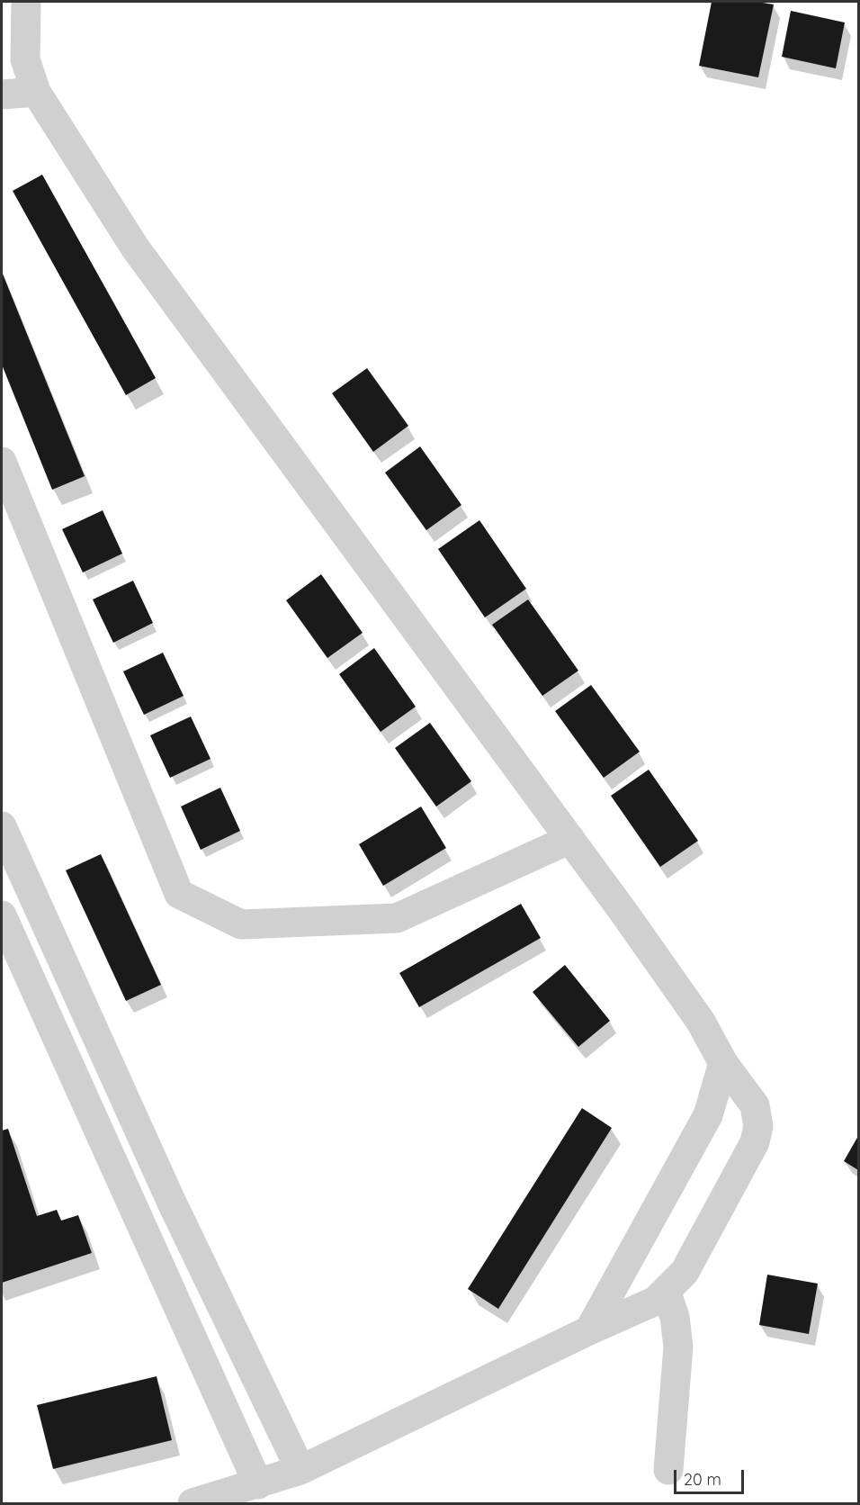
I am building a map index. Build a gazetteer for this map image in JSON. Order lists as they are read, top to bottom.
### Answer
{
  "scale_bar": "20 m"
}
